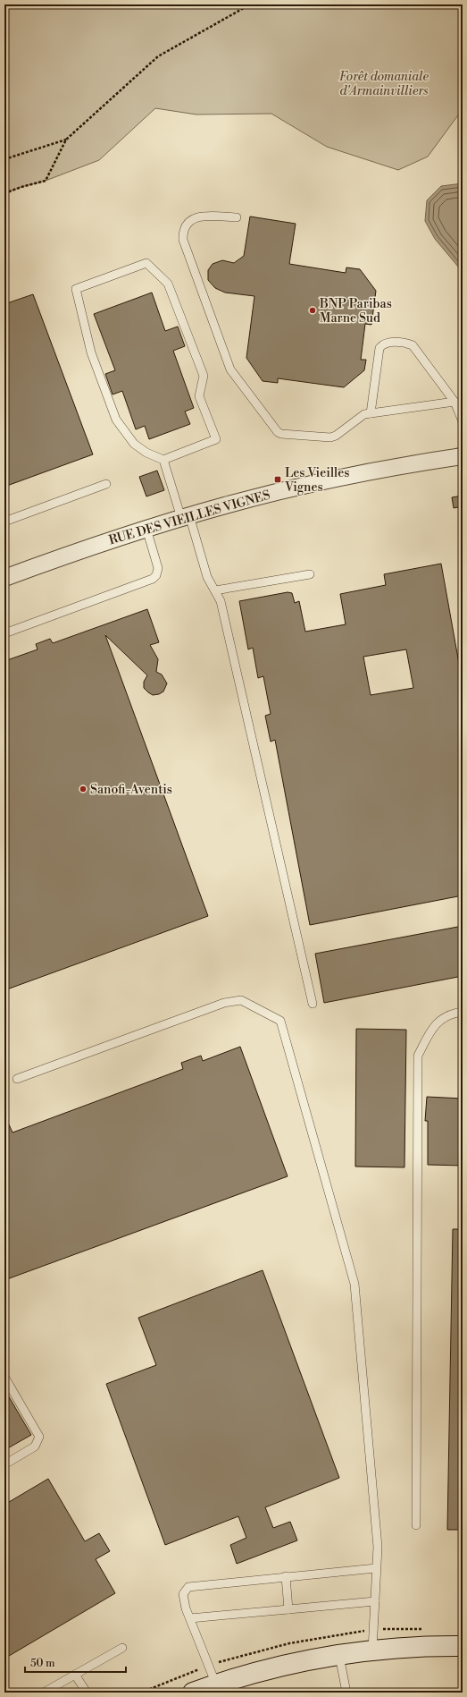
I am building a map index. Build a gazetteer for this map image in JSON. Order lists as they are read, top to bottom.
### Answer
{
  "streets": {
    "street": ["RUE DES VIEILLES VIGNES"]
  },
  "parks": ["Forêt domaniale d'Armainvilliers"],
  "places": {
    "other": ["BNP Paribas Marne Sud", "Sanofi-Aventis"],
    "transit": ["Les Vieilles Vignes"]
  },
  "scale_bar": "50 m"
}
